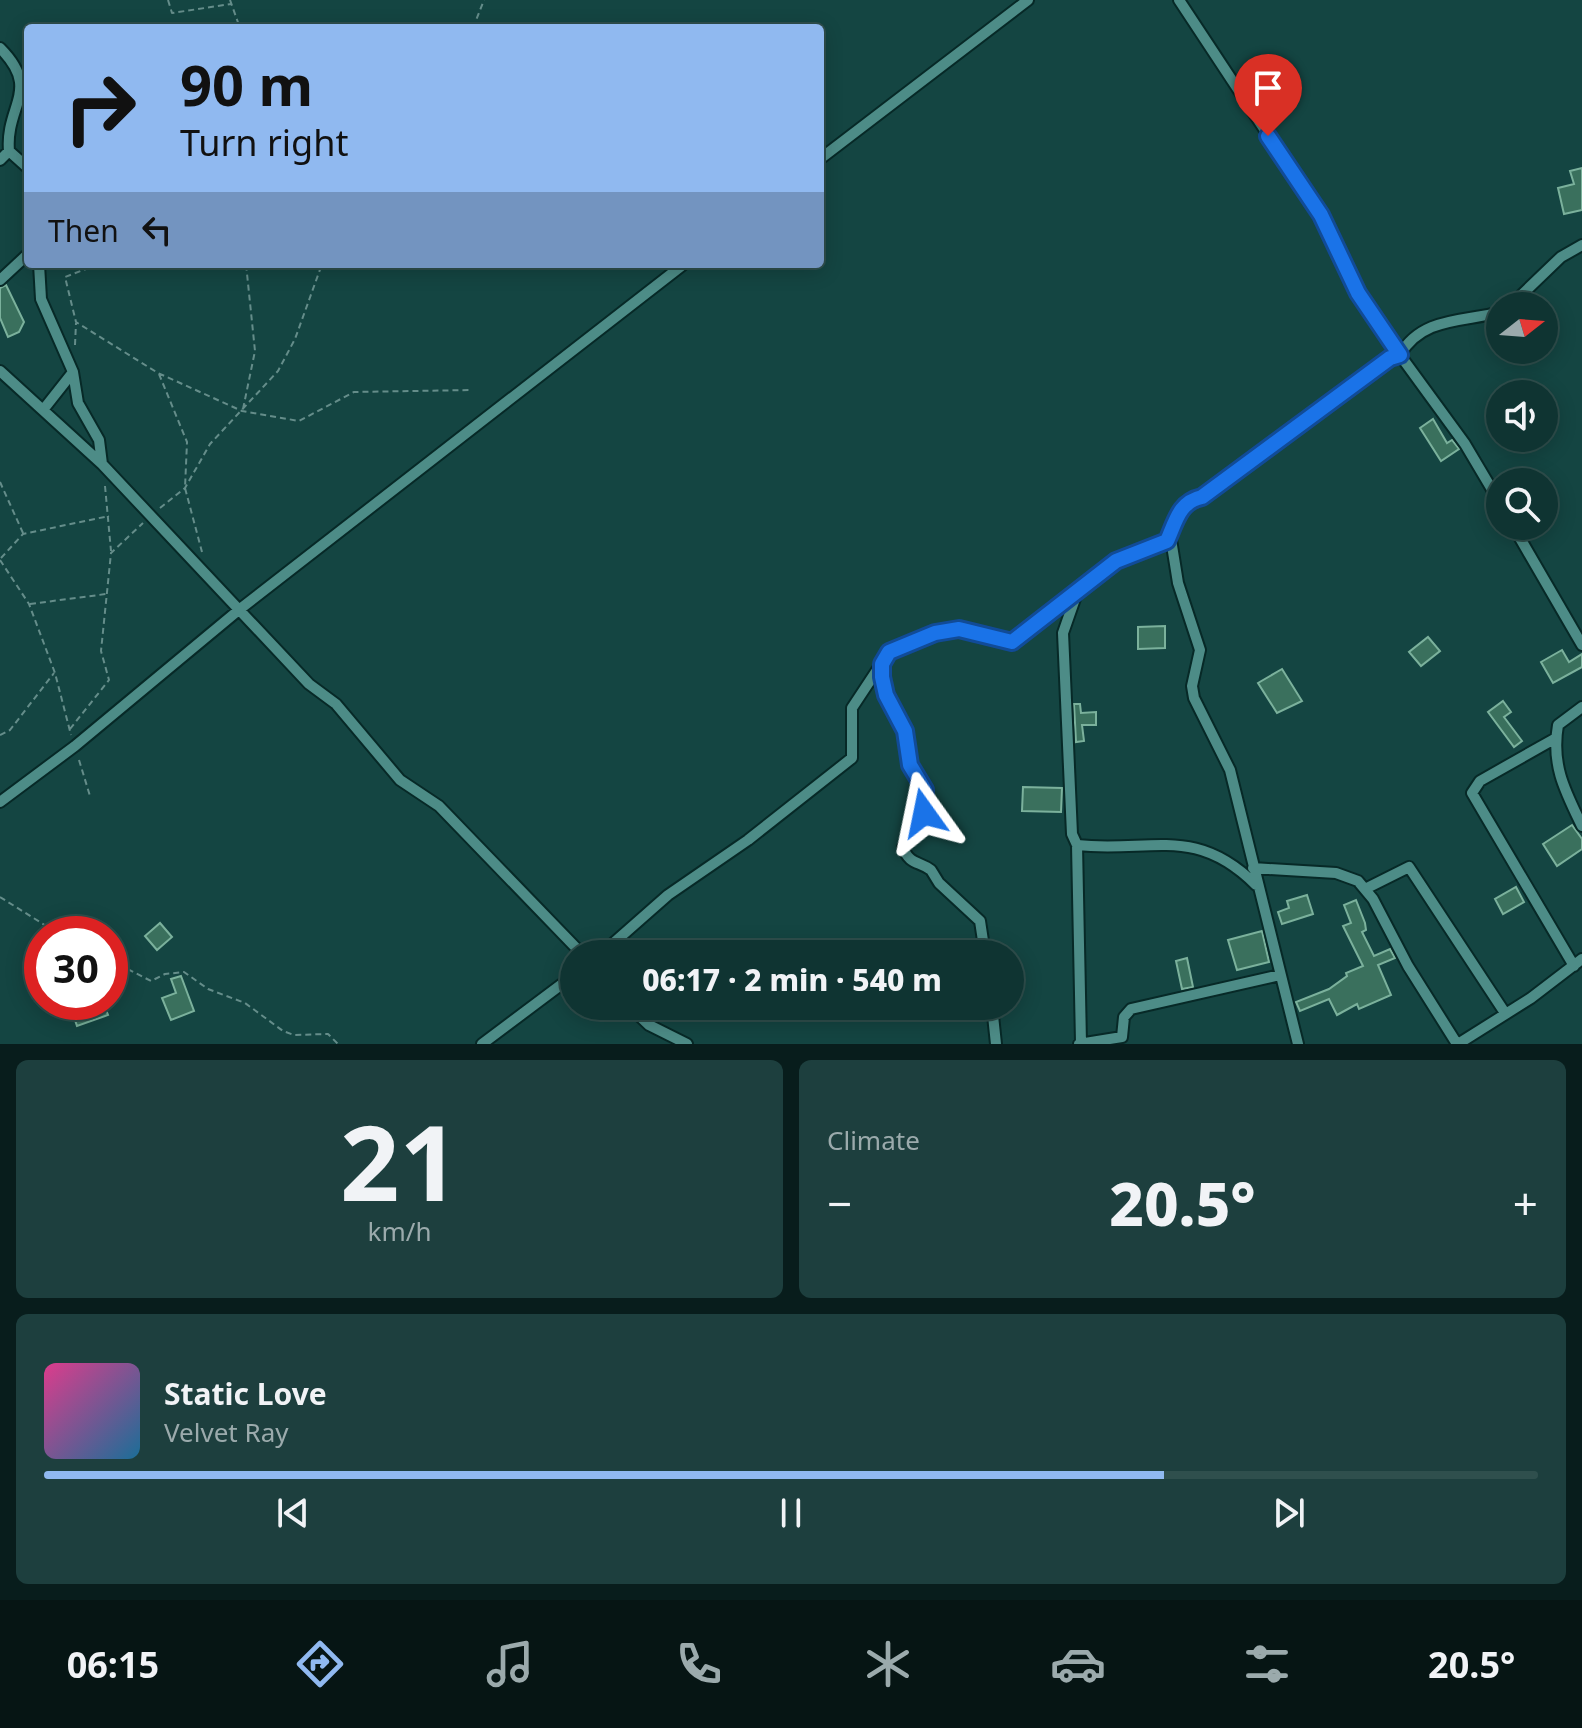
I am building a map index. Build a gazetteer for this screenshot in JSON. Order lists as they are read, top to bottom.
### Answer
{
  "north": "right",
  "page": {
    "turn": ["90 m", "Turn right"],
    "then": "Then",
    "limit": "30",
    "trip": "06:17 · 2 min · 540 m",
    "tile": [
      ["21", "km/h"],
      "Climate"
    ],
    "heat": ["−", "20.5°", "+"],
    "song": ["Static Love", "Velvet Ray"],
    "tabs": ["06:15", "20.5°"]
  }
}
